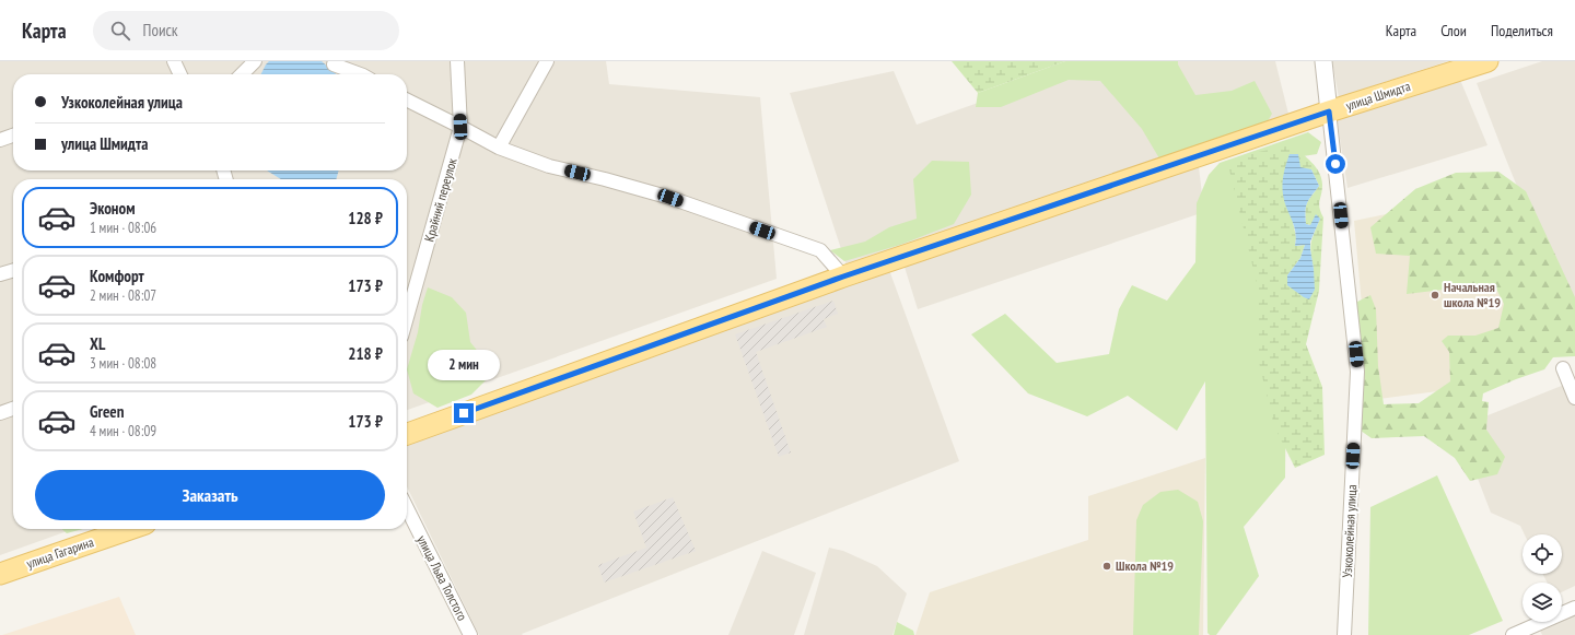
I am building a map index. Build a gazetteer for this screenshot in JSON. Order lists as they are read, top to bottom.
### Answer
{
  "streets": {
    "main road": ["улица Шмидта", "улица Гагарина"],
    "street": ["Крайний переулок", "Узкоколейная улица", "улица Льва Толстого"]
  },
  "crossings": [
    ["улица Шмидта", "Узкоколейная улица"]
  ],
  "places": ["Начальная школа №19", "Школа №19"],
  "page": {
    "header": "Карта",
    "search": "Поиск",
    "nav": ["Карта", "Слои", "Поделиться"],
    "banner": ["Узкоколейная улица", "улица Шмидта"],
    "list": [
      {
        "name": "Эконом",
        "note": "1 мин · 08:06",
        "value": "128 ₽"
      },
      {
        "name": "Комфорт",
        "note": "2 мин · 08:07",
        "value": "173 ₽"
      },
      {
        "name": "XL",
        "note": "3 мин · 08:08",
        "value": "218 ₽"
      },
      {
        "name": "Green",
        "note": "4 мин · 08:09",
        "value": "173 ₽"
      }
    ],
    "bubble": "2 мин",
    "buttons": "Заказать"
  }
}
